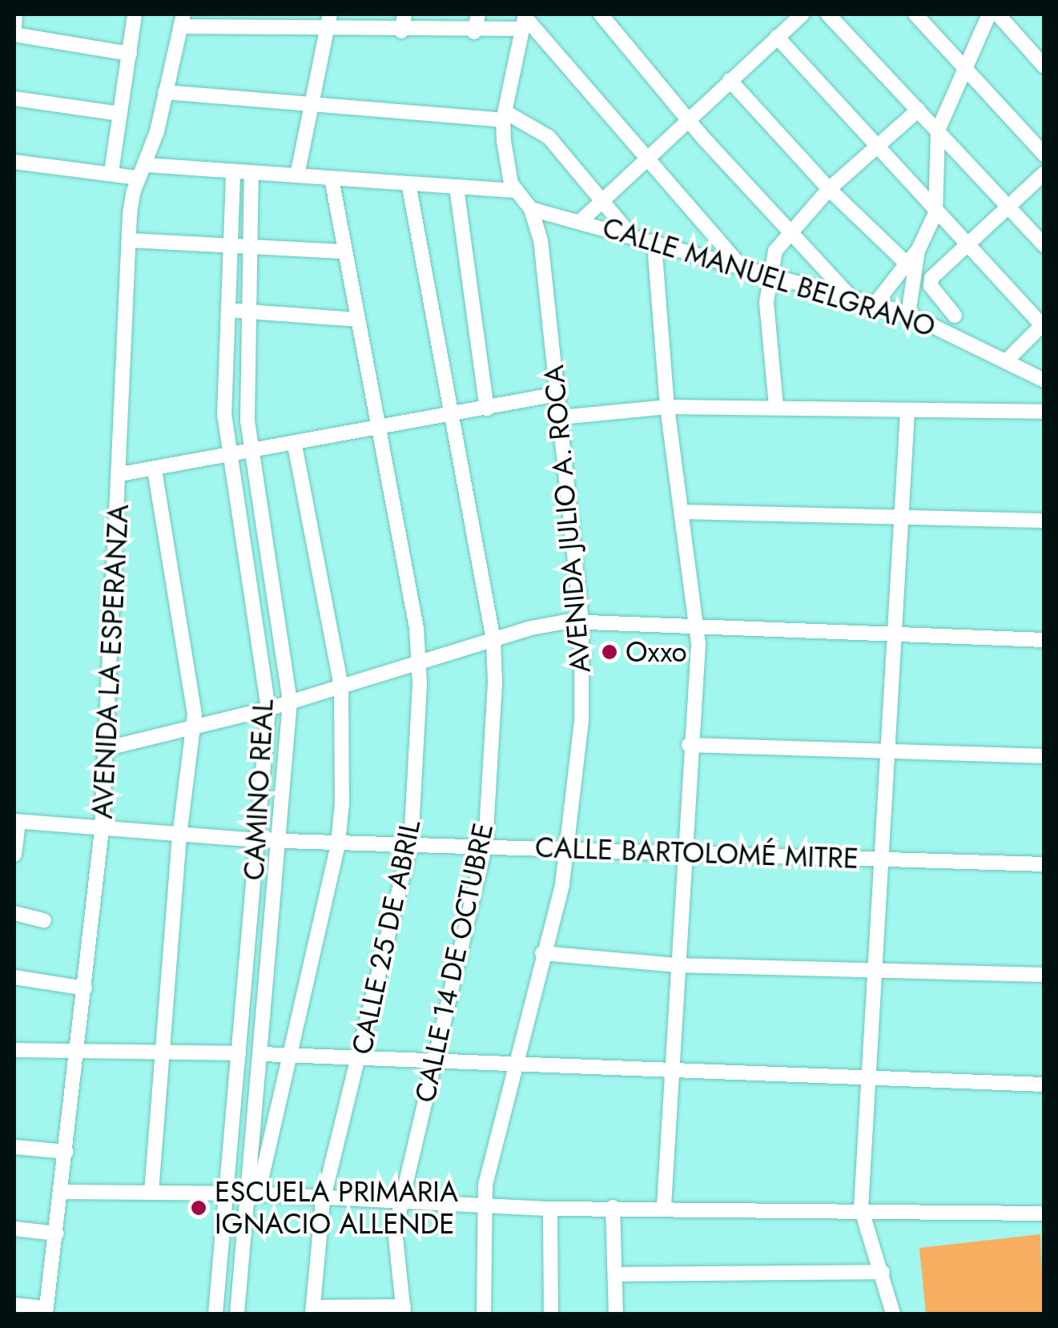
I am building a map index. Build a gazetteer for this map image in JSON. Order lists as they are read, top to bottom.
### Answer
{
  "streets": {
    "street": [
      "CALLE MANUEL BELGRANO",
      "AVENIDA JULIO A. ROCA",
      "AVENIDA LA ESPERANZA",
      "CAMINO REAL",
      "CALLE BARTOLOMÉ MITRE",
      "CALLE 25 DE ABRIL",
      "CALLE 14 DE OCTUBRE"
    ]
  },
  "crossings": [
    ["CALLE MANUEL BELGRANO", "AVENIDA JULIO A. ROCA"],
    ["AVENIDA JULIO A. ROCA", "CALLE BARTOLOMÉ MITRE"],
    ["AVENIDA LA ESPERANZA", "CALLE BARTOLOMÉ MITRE"],
    ["CAMINO REAL", "CALLE BARTOLOMÉ MITRE"],
    ["CALLE BARTOLOMÉ MITRE", "CALLE 25 DE ABRIL"],
    ["CALLE BARTOLOMÉ MITRE", "CALLE 14 DE OCTUBRE"]
  ],
  "places": ["Oxxo", "ESCUELA PRIMARIA IGNACIO ALLENDE"]
}
